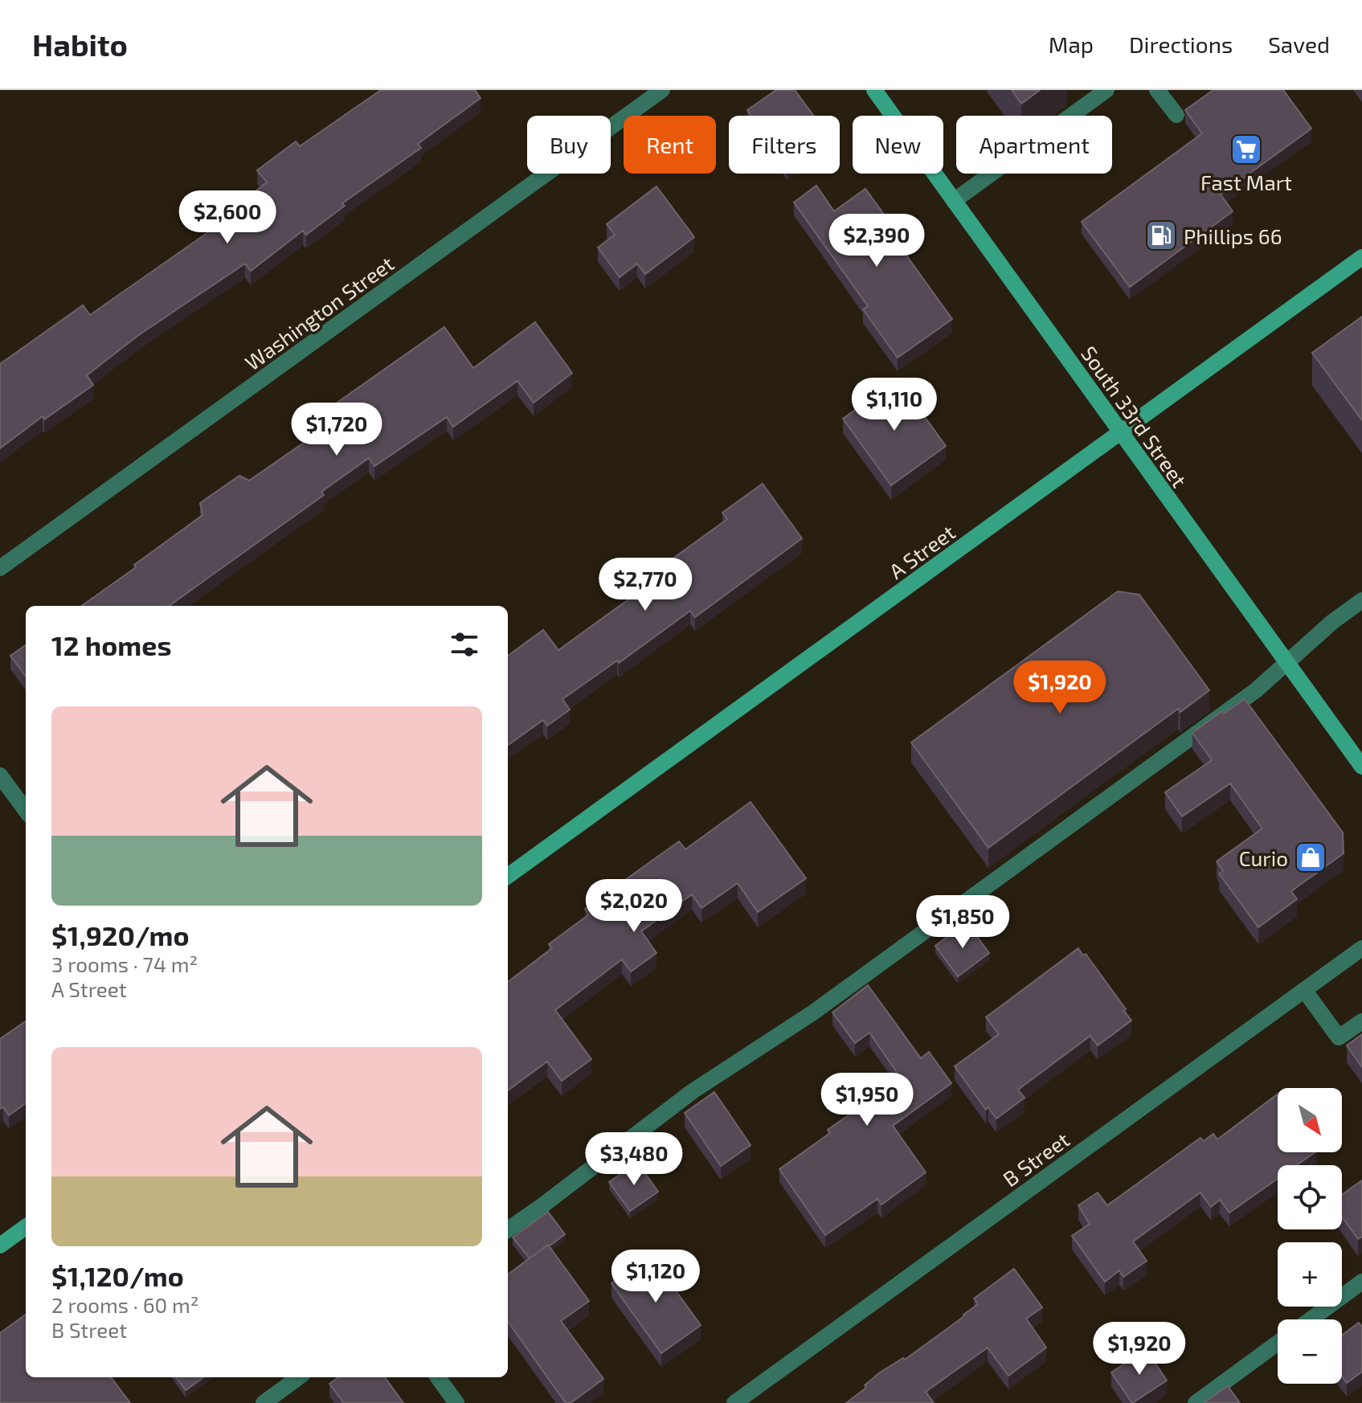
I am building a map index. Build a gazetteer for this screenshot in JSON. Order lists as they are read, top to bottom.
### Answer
{
  "streets": {
    "main road": ["South 33rd Street", "A Street"],
    "street": ["Washington Street", "B Street"]
  },
  "crossings": [
    ["South 33rd Street", "A Street"]
  ],
  "places": {
    "supermarket": ["Fast Mart"],
    "fuel station": ["Phillips 66"],
    "shop": ["Curio"]
  },
  "north": "bottom right",
  "page": {
    "header": "Habito",
    "nav": ["Map", "Directions", "Saved"],
    "chip": [
      "Buy",
      "Rent",
      "Filters",
      "New",
      "Apartment"
    ],
    "price": [
      "$2,600",
      "$2,390",
      "$1,110",
      "$1,720",
      "$2,770",
      "$1,920",
      "$2,020",
      "$1,850",
      "$1,950",
      "$3,480",
      "$1,120",
      "$1,920"
    ],
    "heading": "12 homes",
    "list": [
      {
        "name": "$1,920/mo",
        "note": "3 rooms · 74 m² · A Street"
      },
      {
        "name": "$1,120/mo",
        "note": "2 rooms · 60 m² · B Street"
      }
    ],
    "map_buttons": ["+", "−"]
  }
}
